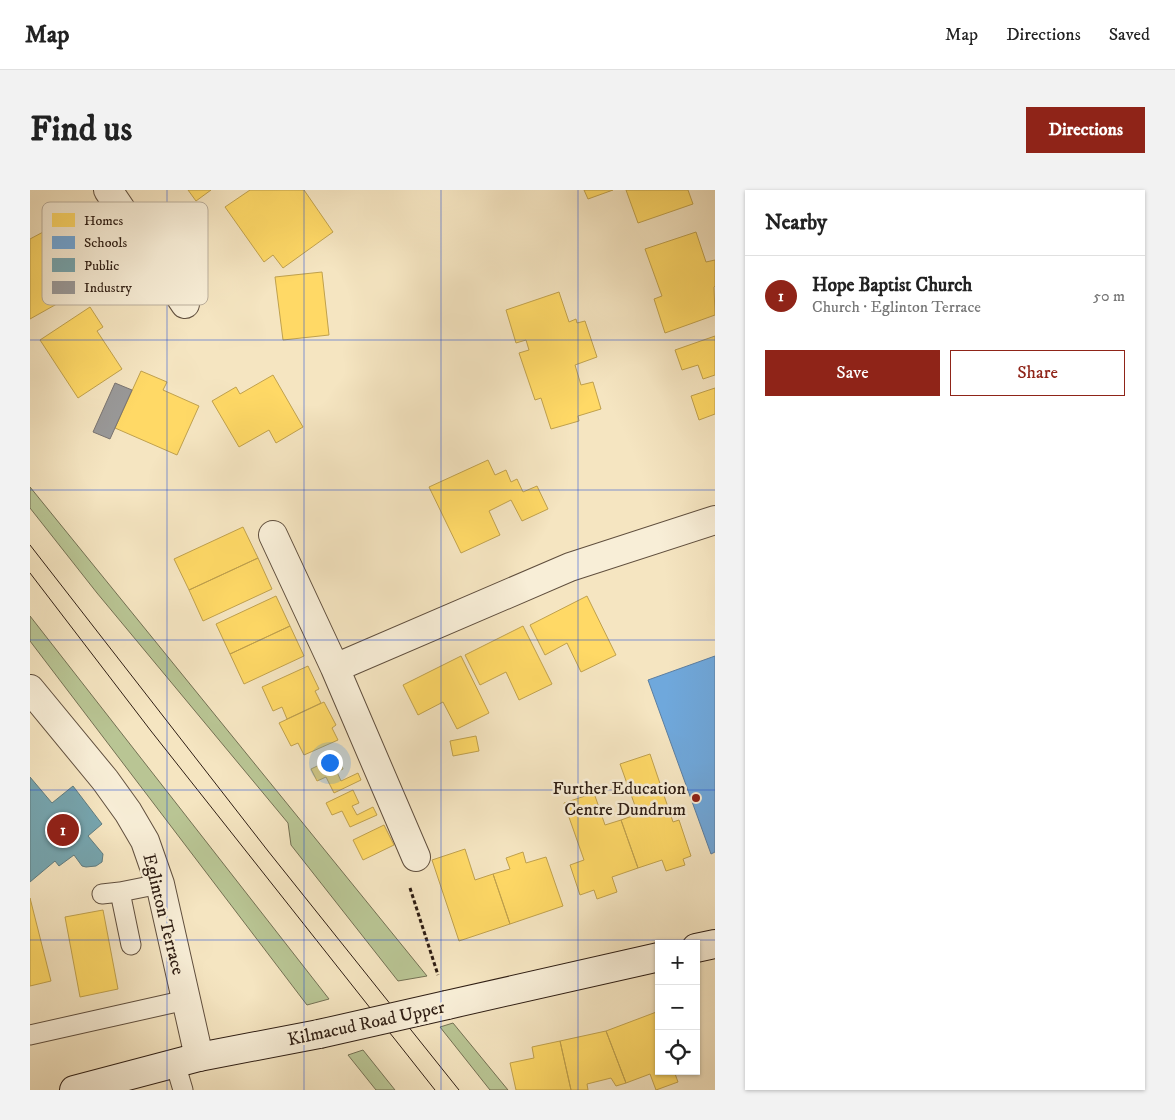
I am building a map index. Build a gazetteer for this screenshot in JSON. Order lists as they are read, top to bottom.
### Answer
{
  "streets": {
    "street": ["Eglinton Terrace", "Kilmacud Road Upper"]
  },
  "crossings": [
    ["Eglinton Terrace", "Kilmacud Road Upper"]
  ],
  "places": ["Further Education Centre Dundrum"],
  "legend": [
    "Homes",
    "Schools",
    "Public",
    "Industry"
  ],
  "page": {
    "header": "Map",
    "nav": ["Map", "Directions", "Saved"],
    "buttons": [
      "Directions",
      ["Save", "Share"]
    ],
    "title": "Find us",
    "heading": "Nearby",
    "list": [
      {
        "mark": "1",
        "name": "Hope Baptist Church",
        "note": "Church · Eglinton Terrace",
        "value": "50 m"
      }
    ],
    "pins": "1",
    "map_buttons": ["+", "−"]
  }
}
